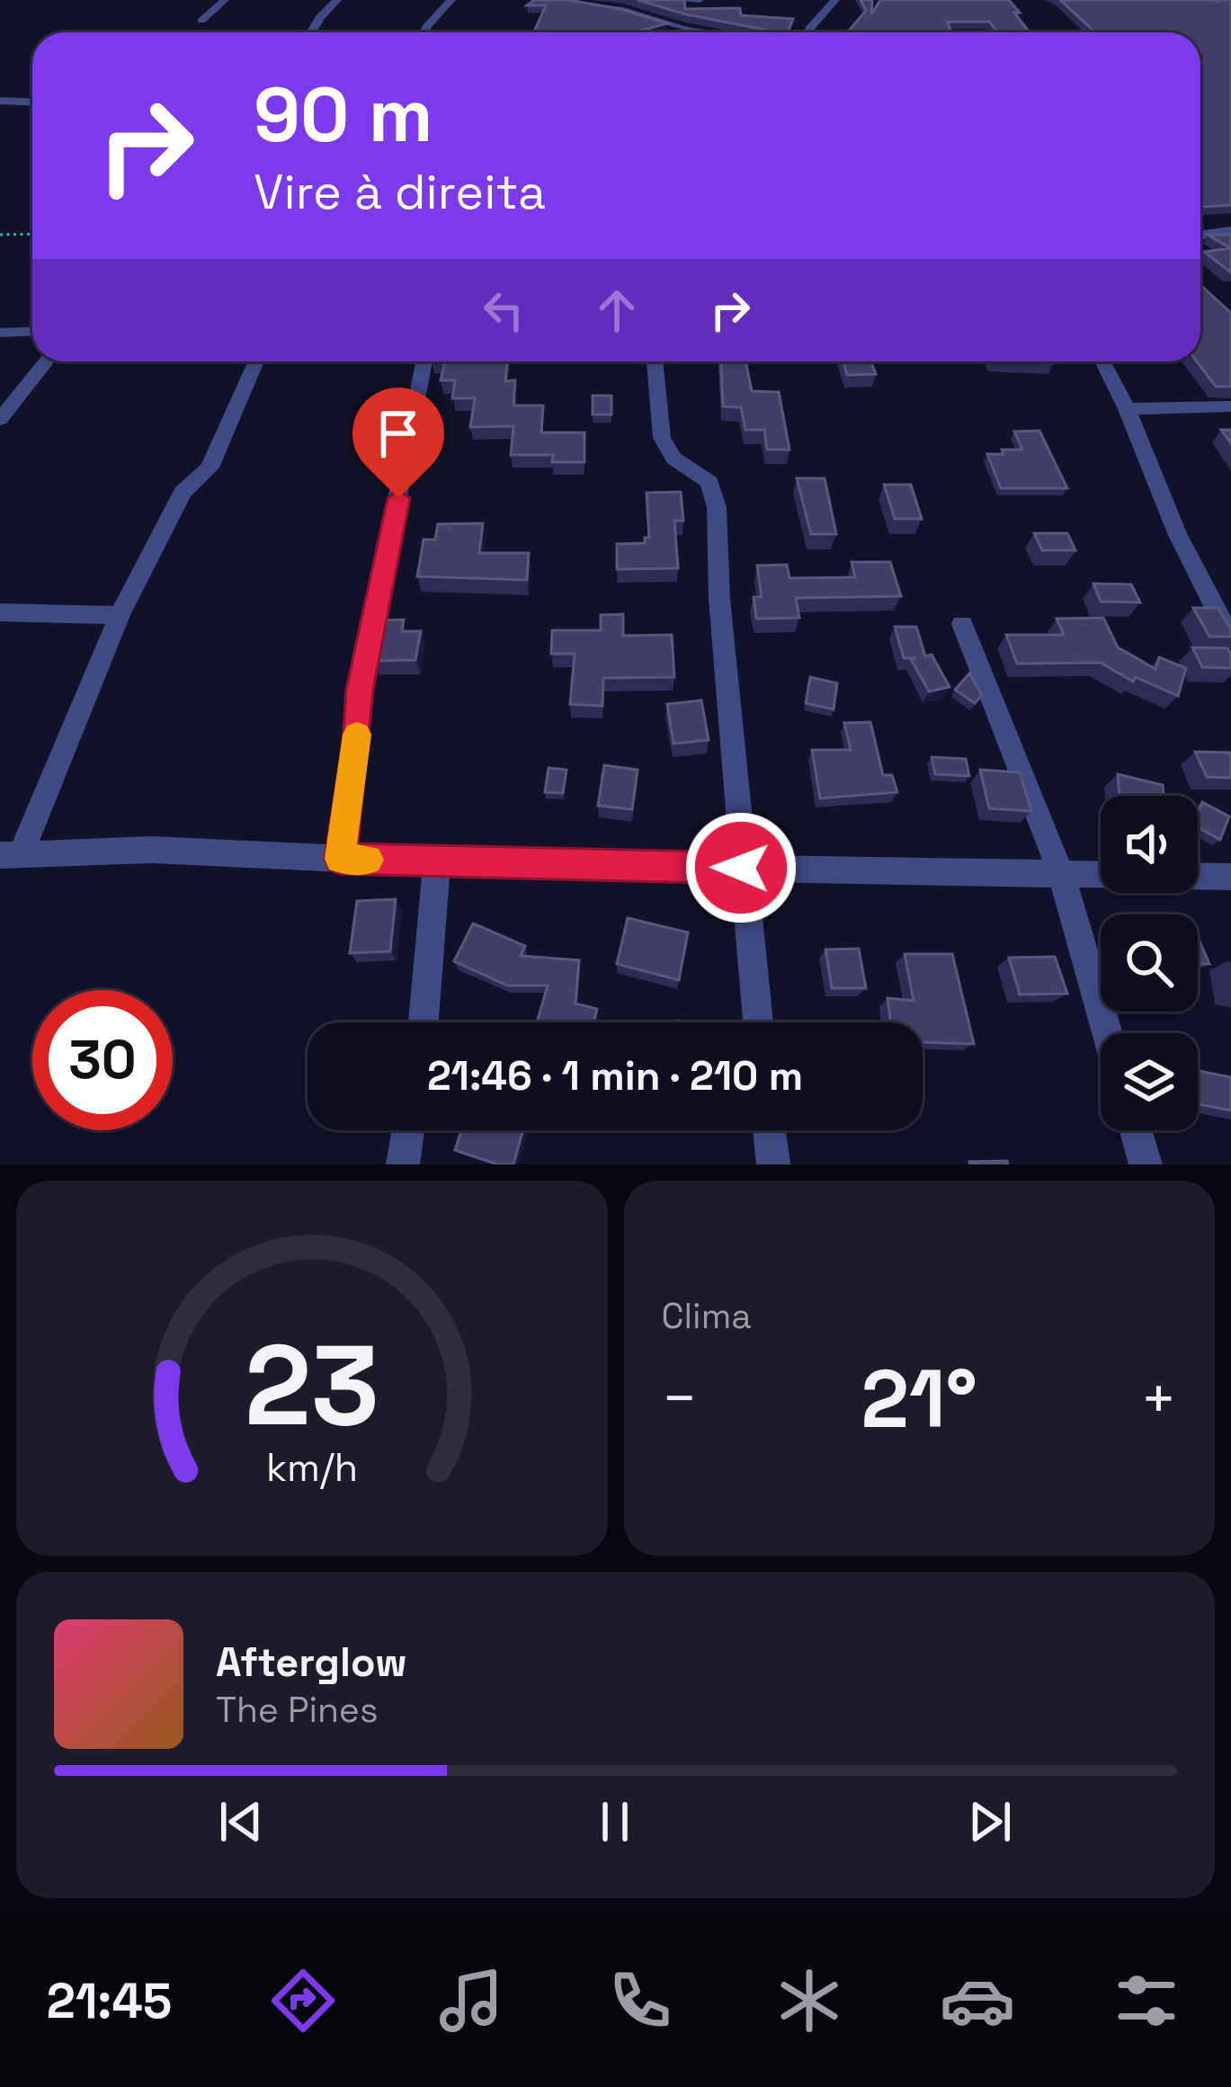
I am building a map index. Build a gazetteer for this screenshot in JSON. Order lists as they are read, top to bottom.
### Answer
{
  "page": {
    "turn": ["90 m", "Vire à direita"],
    "limit": "30",
    "trip": "21:46 · 1 min · 210 m",
    "tile": "Clima",
    "heat": ["−", "21°", "+"],
    "song": ["Afterglow", "The Pines"],
    "tabs": "21:45",
    "gauge": ["23", "km/h"]
  }
}
